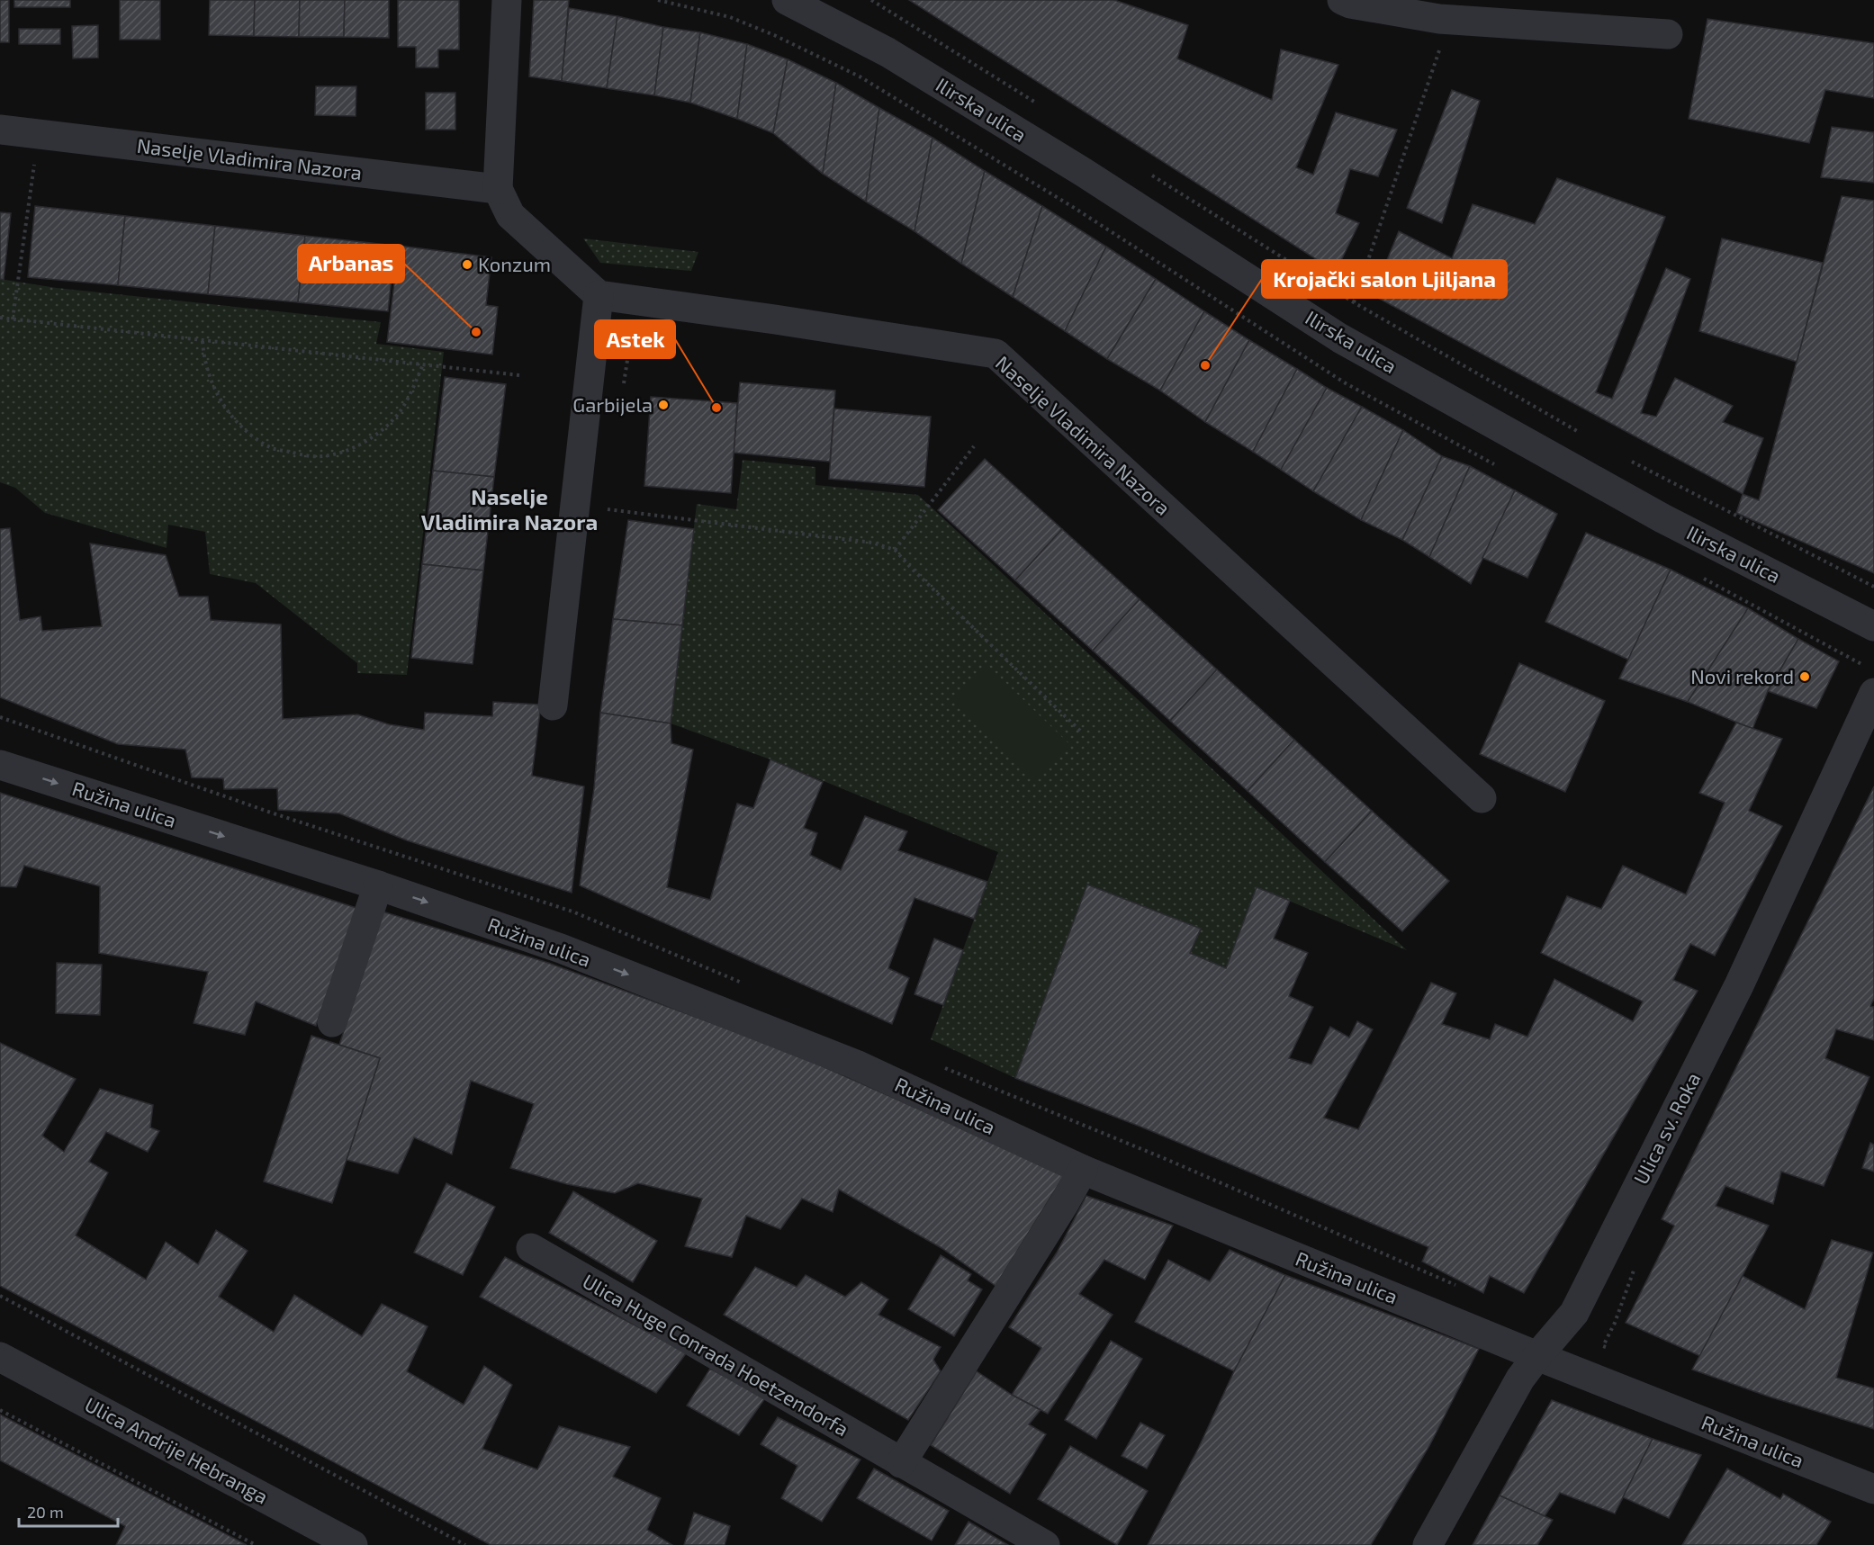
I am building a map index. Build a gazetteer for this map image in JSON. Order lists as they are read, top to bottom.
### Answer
{
  "streets": {
    "street": [
      "Ilirska ulica",
      "Naselje Vladimira Nazora",
      "Ružina ulica",
      "Ulica sv. Roka",
      "Ulica Huge Conrada Hoetzendorfa",
      "Ulica Andrije Hebranga"
    ]
  },
  "crossings": [
    ["Ružina ulica", "Ulica sv. Roka"]
  ],
  "one_way": ["Ružina ulica"],
  "districts": ["Naselje Vladimira Nazora"],
  "places": [
    "Konzum",
    "Arbanas",
    "Krojački salon Ljiljana",
    "Garbijela",
    "Astek",
    "Novi rekord"
  ],
  "scale_bar": "20 m"
}
